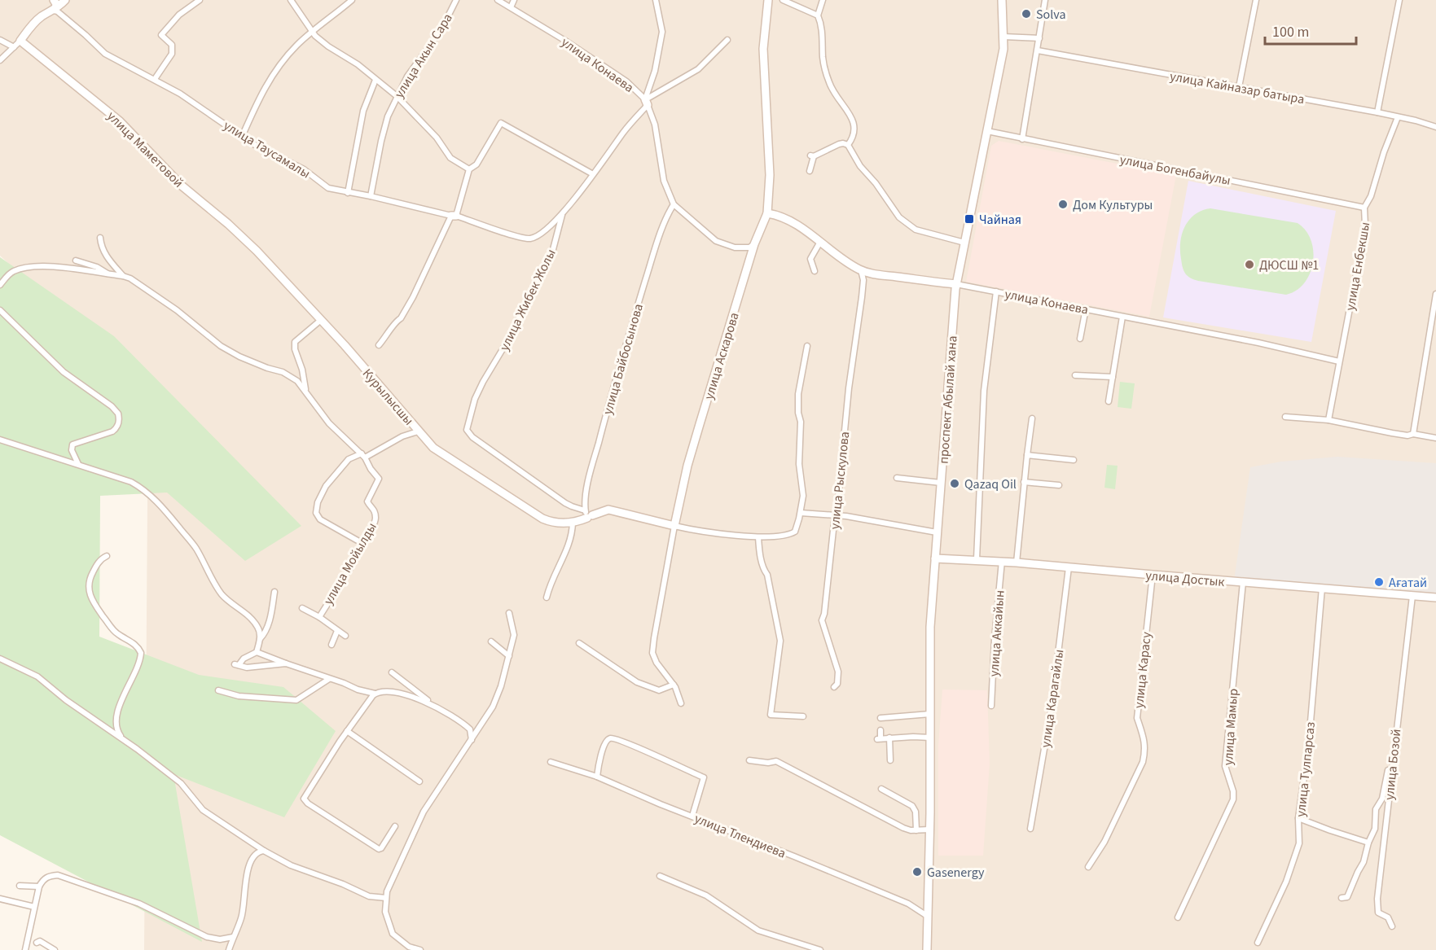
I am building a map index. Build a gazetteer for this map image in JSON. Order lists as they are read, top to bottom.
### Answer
{
  "streets": {
    "street": [
      "улица Акын Сара",
      "улица Конаева",
      "улица Кайназар батыра",
      "улица Маметовой",
      "улица Таусамалы",
      "улица Богенбайулы",
      "улица Енбекшы",
      "улица Жибек Жолы",
      "улица Аскарова",
      "улица Байбосынова",
      "Курылысшы",
      "проспект Абылай хана",
      "улица Рыскулова",
      "улица Мойылды",
      "улица Достык",
      "улица Аккайын",
      "улица Карасу",
      "улица Карагайлы",
      "улица Мамыр",
      "улица Бозой",
      "улица Тулпарсаз",
      "улица Тлендиева"
    ]
  },
  "crossings": [
    ["улица Акын Сара", "улица Таусамалы"],
    ["улица Конаева", "улица Енбекшы"],
    ["улица Конаева", "улица Жибек Жолы"],
    ["улица Конаева", "улица Аскарова"],
    ["улица Конаева", "улица Байбосынова"],
    ["улица Конаева", "проспект Абылай хана"],
    ["улица Конаева", "улица Рыскулова"],
    ["улица Кайназар батыра", "улица Енбекшы"],
    ["улица Маметовой", "Курылысшы"],
    ["улица Таусамалы", "улица Жибек Жолы"],
    ["улица Богенбайулы", "улица Енбекшы"],
    ["улица Богенбайулы", "проспект Абылай хана"],
    ["улица Жибек Жолы", "улица Байбосынова"],
    ["проспект Абылай хана", "улица Достык"],
    ["проспект Абылай хана", "улица Тлендиева"],
    ["улица Достык", "улица Аккайын"],
    ["улица Достык", "улица Карасу"],
    ["улица Достык", "улица Карагайлы"],
    ["улица Достык", "улица Мамыр"],
    ["улица Достык", "улица Бозой"],
    ["улица Достык", "улица Тулпарсаз"]
  ],
  "places": {
    "other": [
      "Solva",
      "Дом Культуры",
      "ДЮСШ №1",
      "Qazaq Oil",
      "Ағатай",
      "Gasenergy"
    ],
    "transit": ["Чайная"]
  },
  "scale_bar": "100 m"
}
